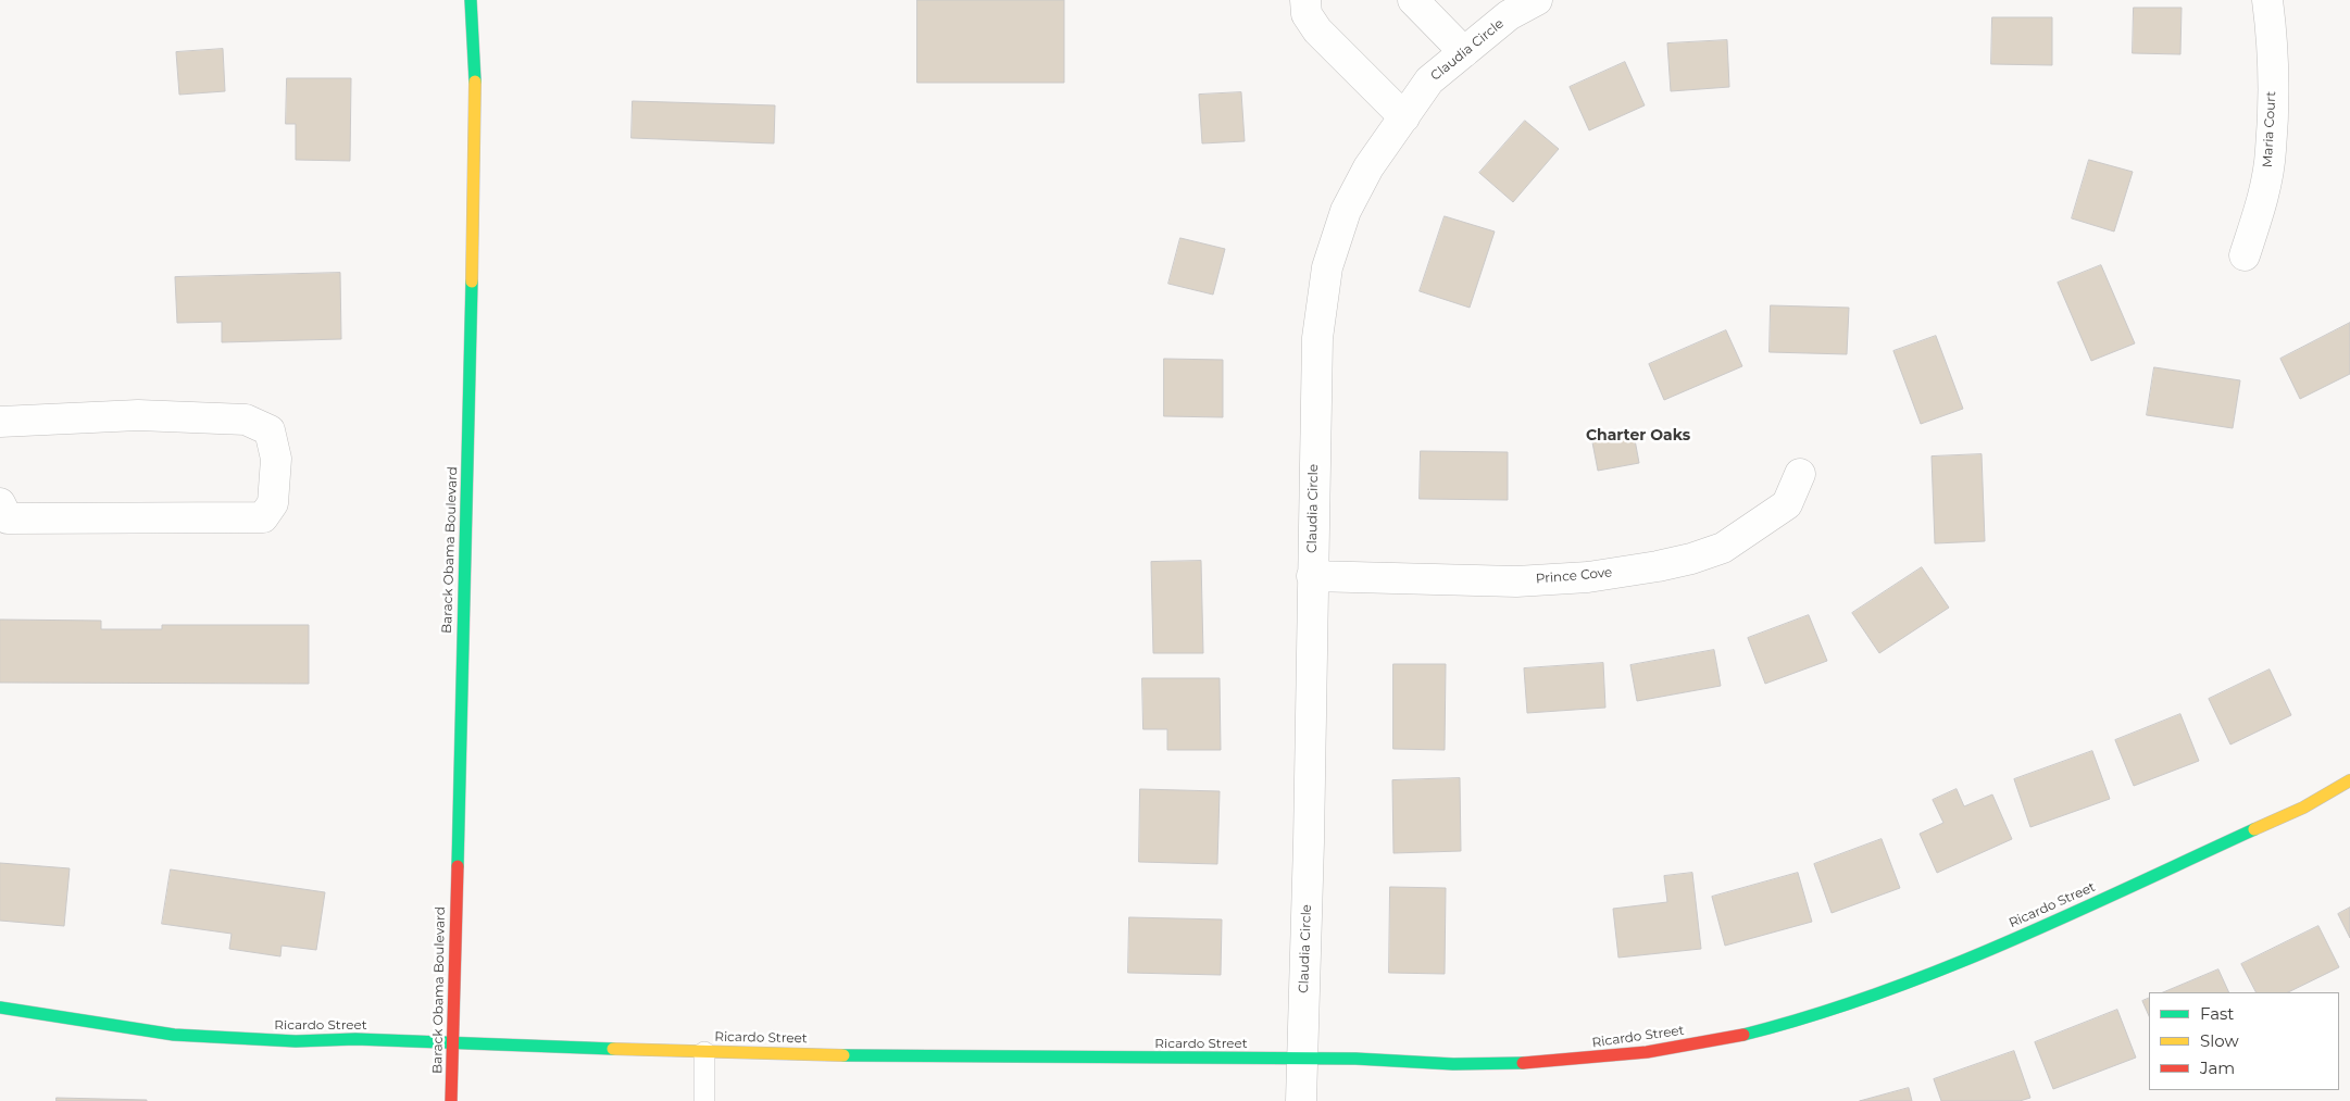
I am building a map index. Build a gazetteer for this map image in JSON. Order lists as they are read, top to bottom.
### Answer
{
  "streets": {
    "street": [
      "Claudia Circle",
      "Maria Court",
      "Barack Obama Boulevard",
      "Prince Cove",
      "Ricardo Street"
    ]
  },
  "crossings": [
    ["Claudia Circle", "Prince Cove"],
    ["Claudia Circle", "Ricardo Street"],
    ["Barack Obama Boulevard", "Ricardo Street"]
  ],
  "districts": ["Charter Oaks"],
  "legend": ["Fast", "Slow", "Jam"]
}
